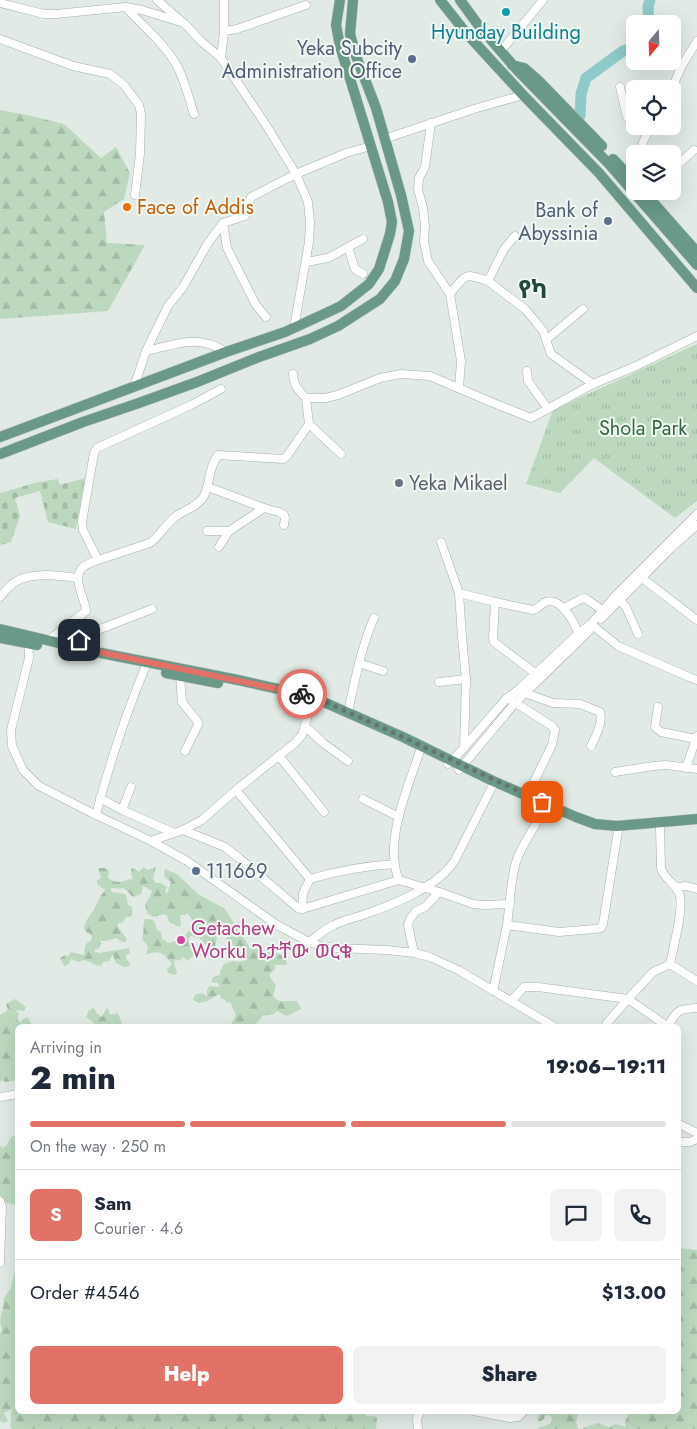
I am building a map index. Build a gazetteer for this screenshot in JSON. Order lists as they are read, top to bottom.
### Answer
{
  "districts": ["የካ"],
  "parks": ["Shola Park"],
  "places": [
    "Hyunday Building",
    "Yeka Subcity Administration Office",
    "Face of Addis",
    "Bank of Abyssinia",
    "Yeka Mikael",
    "111669",
    "Getachew Worku ጌታቸው ወርቁ"
  ],
  "north": "bottom",
  "page": {
    "heading": ["2 min", "Arriving in", "19:06–19:11"],
    "panel": [
      "Sam",
      "Courier · 4.6",
      "Order #4546",
      "$13.00"
    ],
    "bar": "On the way · 250 m",
    "round": "S",
    "buttons": ["Help", "Share"]
  }
}
